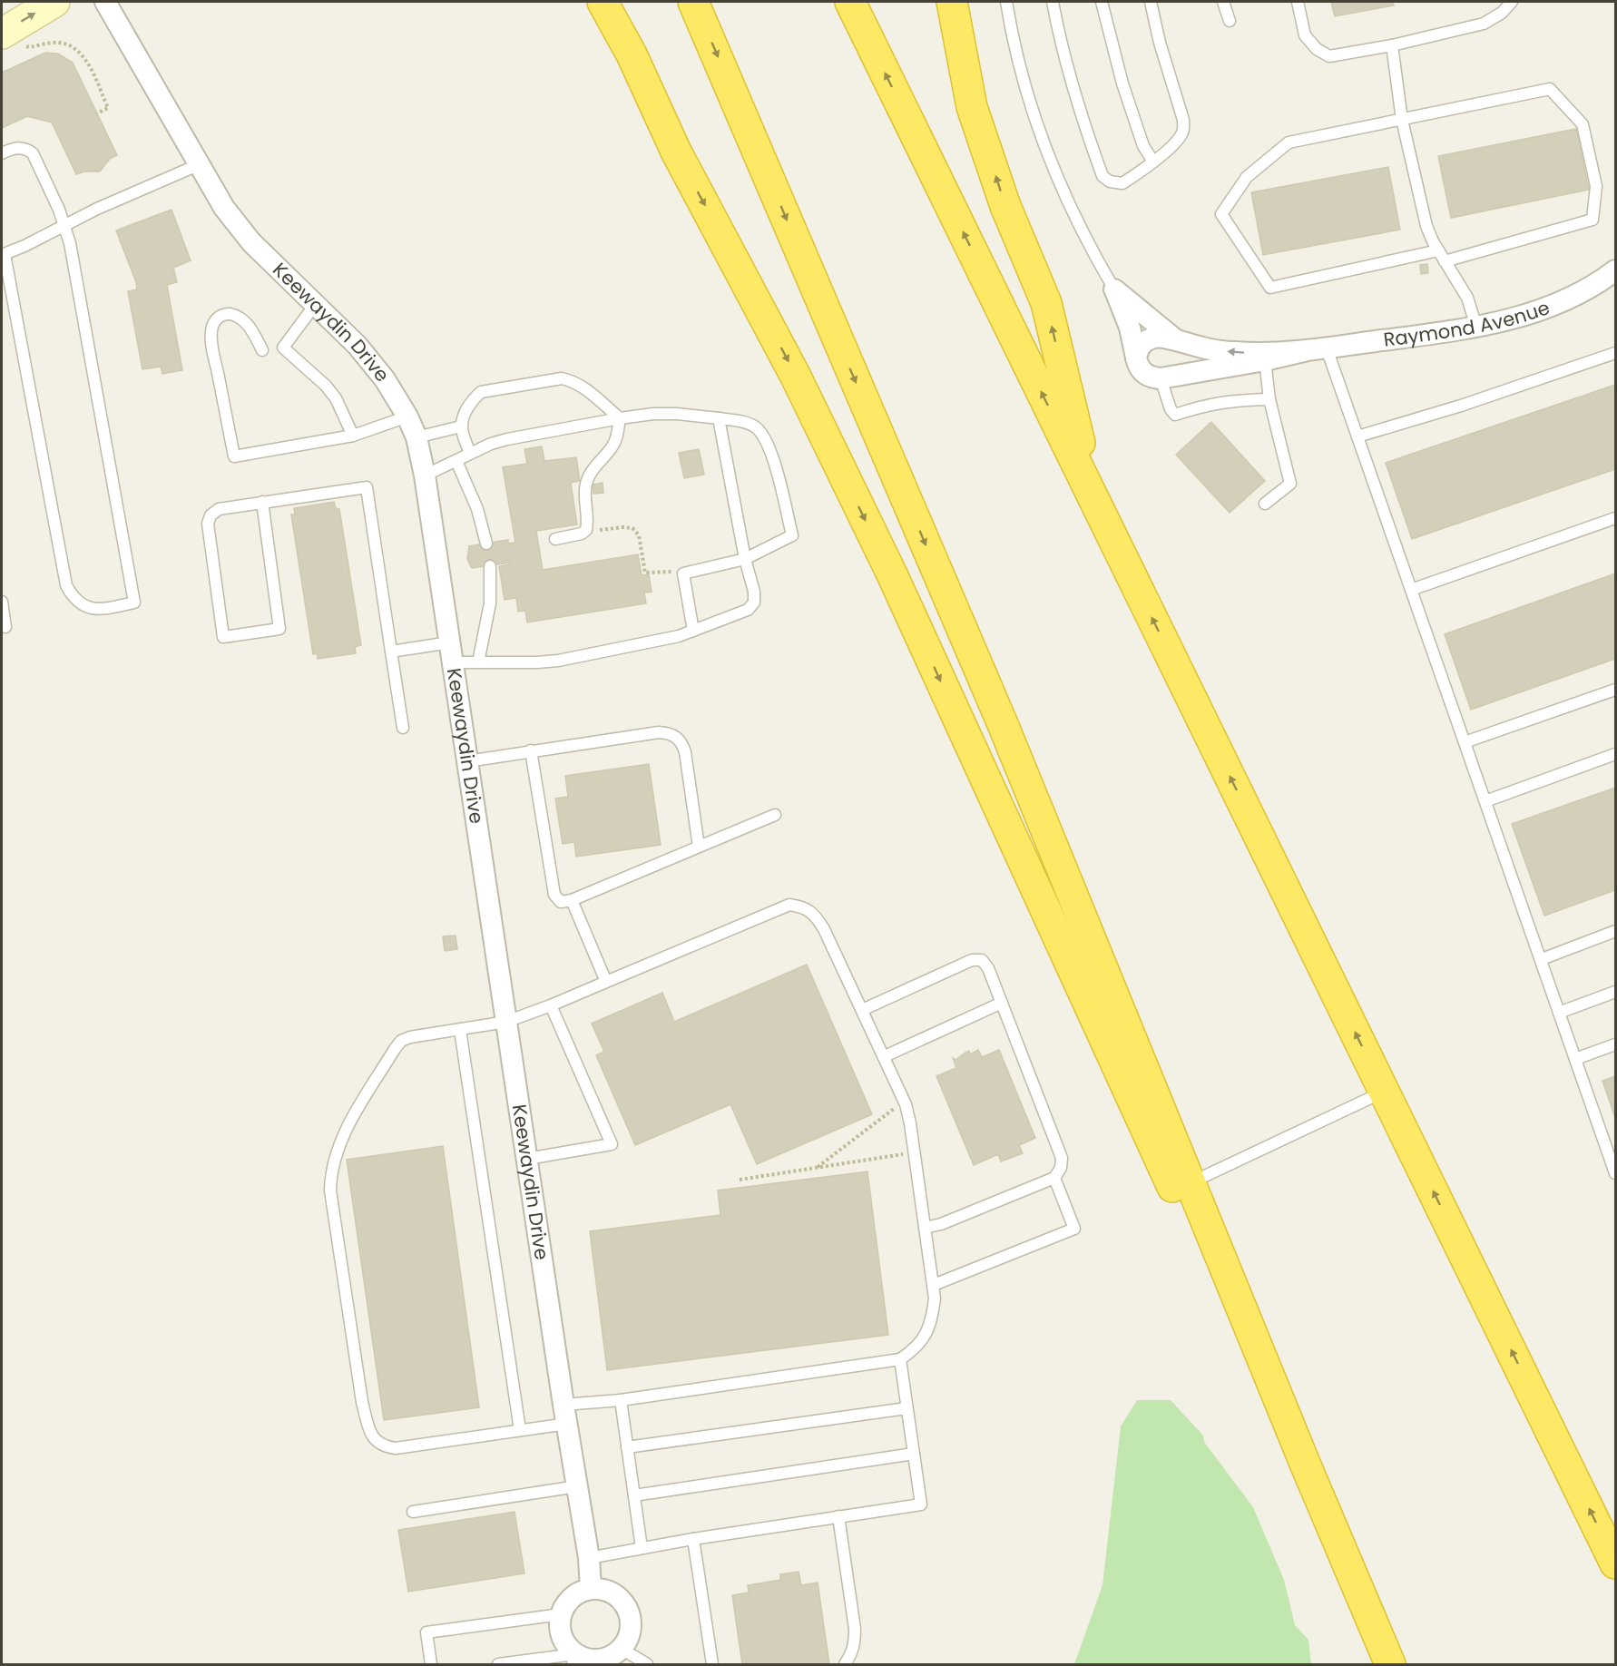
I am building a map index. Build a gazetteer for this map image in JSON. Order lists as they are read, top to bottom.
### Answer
{
  "streets": {
    "street": ["Raymond Avenue", "Keewaydin Drive"]
  }
}
